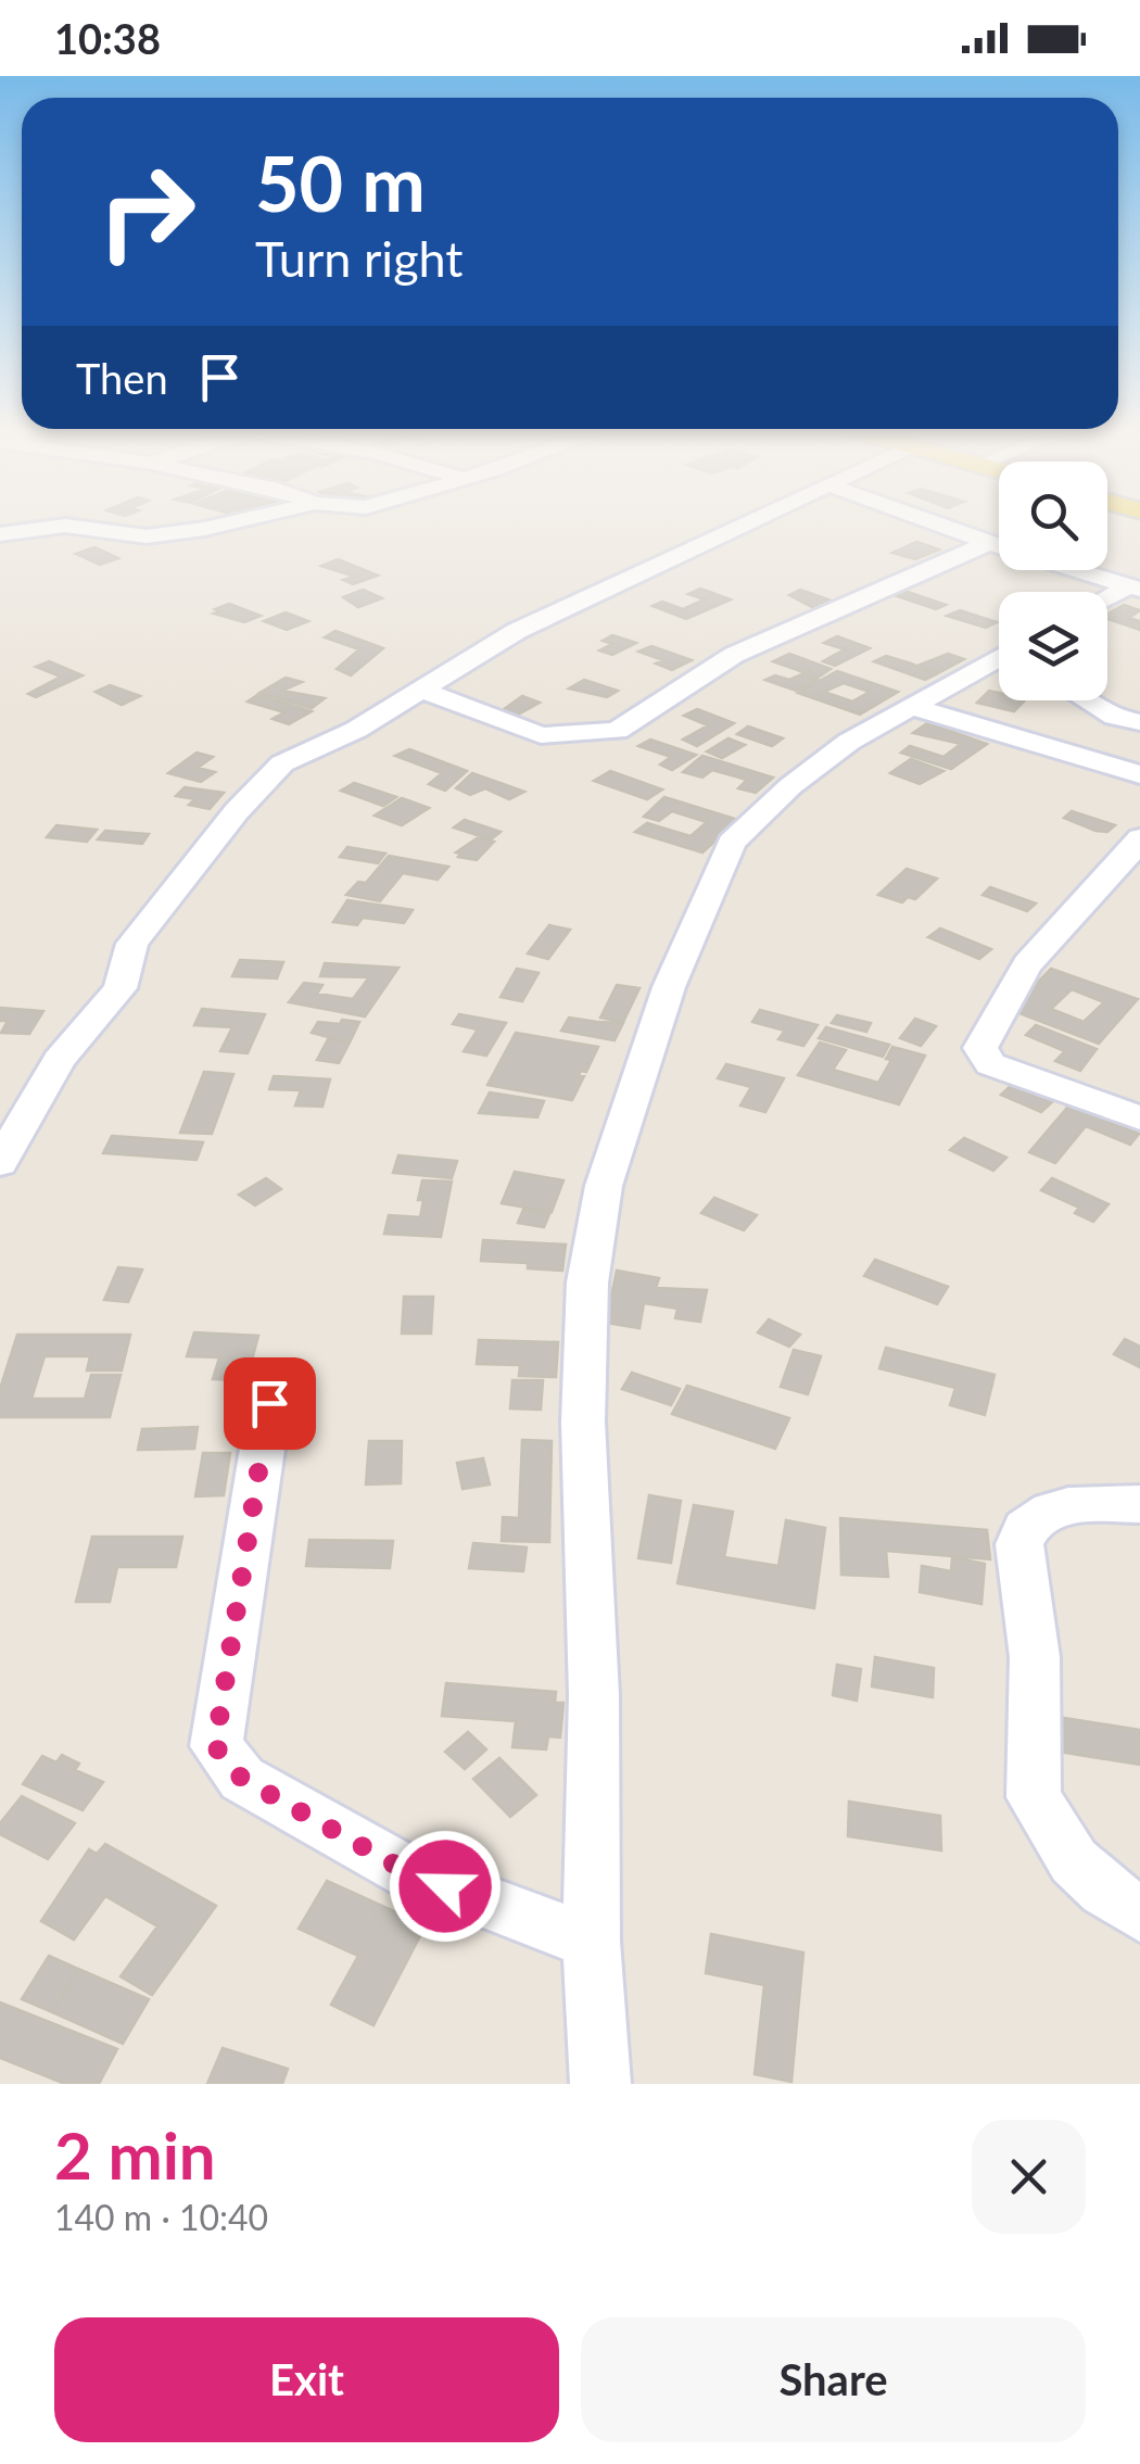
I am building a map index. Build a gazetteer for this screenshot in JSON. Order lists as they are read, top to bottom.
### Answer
{
  "page": {
    "status": "10:38",
    "turn": ["50 m", "Turn right"],
    "then": "Then",
    "heading": ["2 min", "140 m · 10:40"],
    "buttons": ["Exit", "Share"]
  }
}
